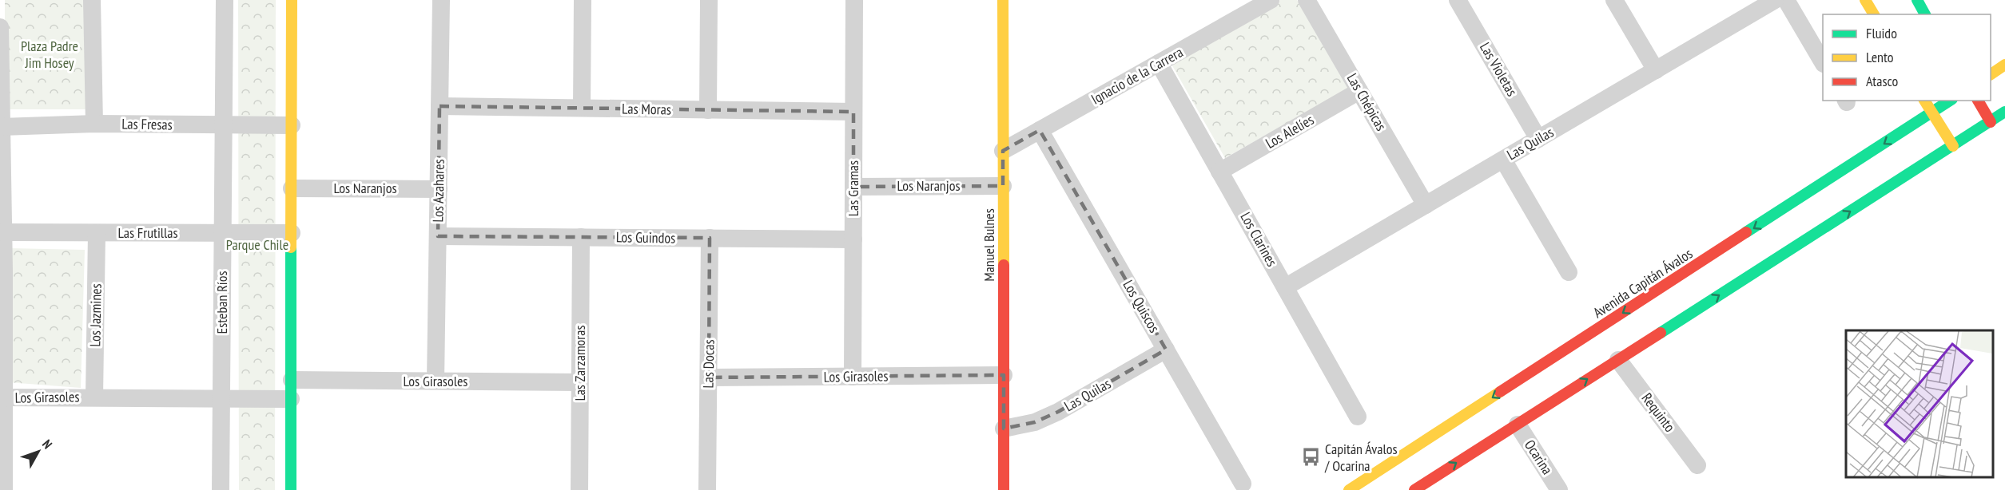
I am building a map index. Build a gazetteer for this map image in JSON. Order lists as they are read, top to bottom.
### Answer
{
  "streets": {
    "main road": ["Manuel Bulnes", "Avenida Capitán Ávalos"],
    "street": [
      "Las Violetas",
      "Ignacio de la Carrera",
      "Las Chépicas",
      "Las Moras",
      "Las Fresas",
      "Los Alelíes",
      "Las Quilas",
      "Los Naranjos",
      "Las Gramas",
      "Los Azahares",
      "Las Frutillas",
      "Los Guindos",
      "Los Clarines",
      "Esteban Ríos",
      "Los Quiscos",
      "Los Jazmines",
      "Las Zarzamoras",
      "Las Docas",
      "Los Girasoles",
      "Requinto",
      "Ocarina"
    ]
  },
  "crossings": [
    ["Las Violetas", "Las Quilas"],
    ["Ignacio de la Carrera", "Los Clarines"],
    ["Ignacio de la Carrera", "Manuel Bulnes"],
    ["Ignacio de la Carrera", "Los Quiscos"],
    ["Las Chépicas", "Los Alelíes"],
    ["Las Chépicas", "Las Quilas"],
    ["Las Moras", "Las Gramas"],
    ["Las Moras", "Los Azahares"],
    ["Las Fresas", "Esteban Ríos"],
    ["Los Alelíes", "Los Clarines"],
    ["Las Quilas", "Los Clarines"],
    ["Las Quilas", "Manuel Bulnes"],
    ["Las Quilas", "Los Quiscos"],
    ["Los Naranjos", "Las Gramas"],
    ["Los Naranjos", "Los Azahares"],
    ["Los Naranjos", "Manuel Bulnes"],
    ["Las Gramas", "Los Guindos"],
    ["Las Gramas", "Los Girasoles"],
    ["Los Azahares", "Los Guindos"],
    ["Los Azahares", "Los Girasoles"],
    ["Las Frutillas", "Esteban Ríos"],
    ["Las Frutillas", "Los Jazmines"],
    ["Los Guindos", "Las Zarzamoras"],
    ["Los Guindos", "Las Docas"],
    ["Manuel Bulnes", "Los Girasoles"],
    ["Esteban Ríos", "Los Girasoles"],
    ["Los Jazmines", "Los Girasoles"],
    ["Las Zarzamoras", "Los Girasoles"],
    ["Las Docas", "Los Girasoles"]
  ],
  "parks": ["Plaza Padre Jim Hosey", "Parque Chile"],
  "places": {
    "bus stop": ["Capitán Ávalos / Ocarina"]
  },
  "legend": ["Fluido", "Lento", "Atasco"],
  "north": "top right"
}
